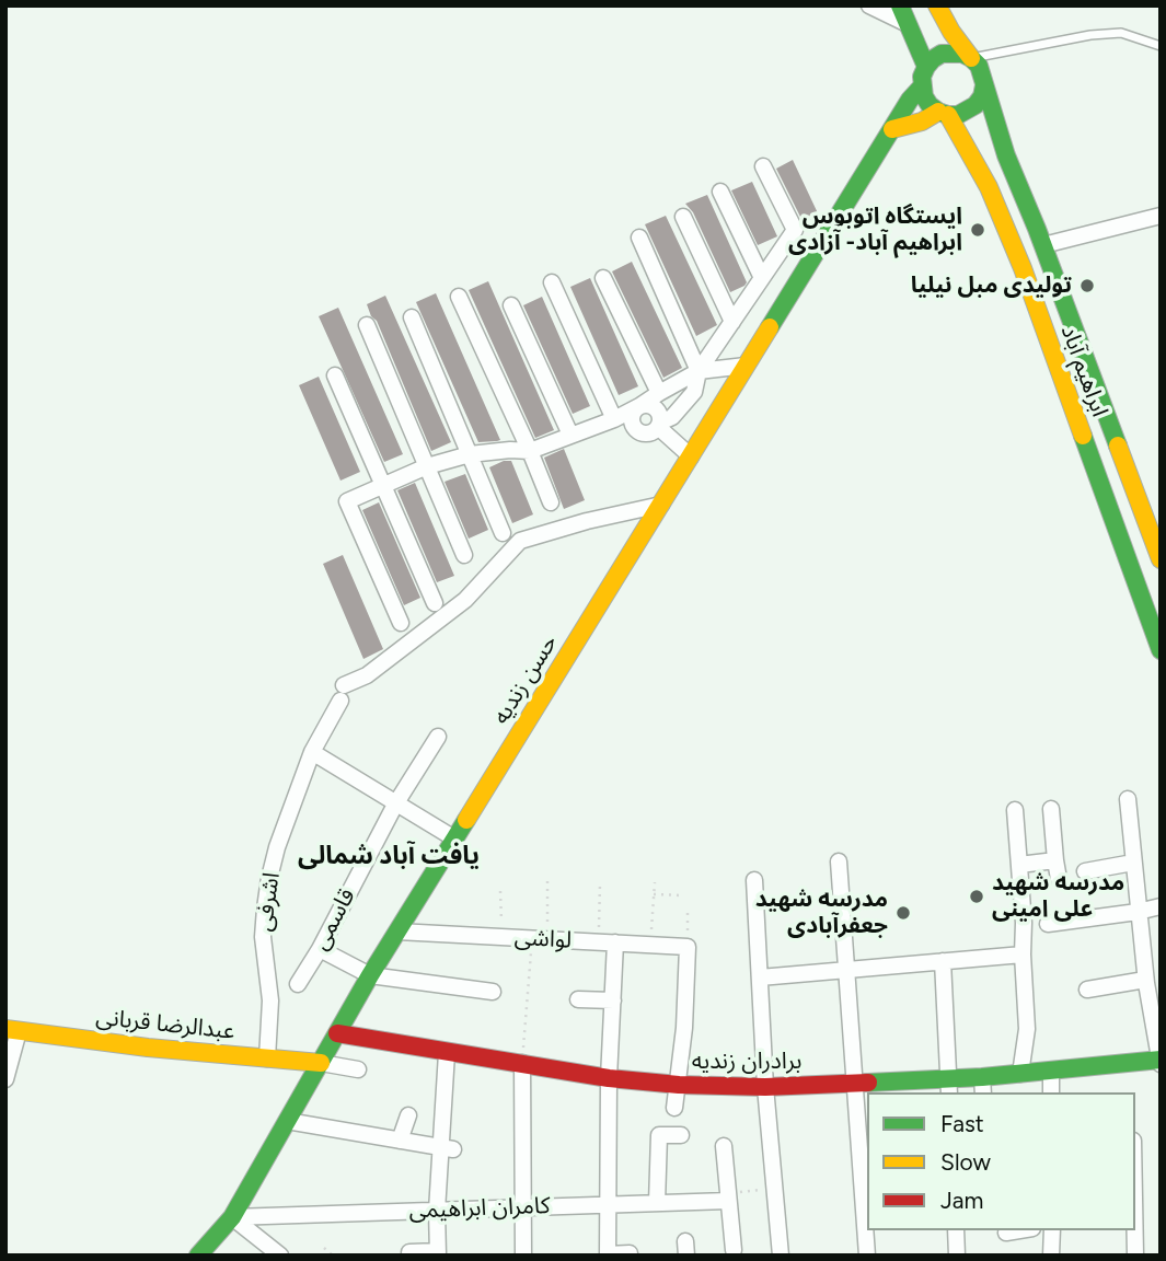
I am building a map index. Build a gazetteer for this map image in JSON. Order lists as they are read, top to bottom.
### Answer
{
  "streets": {
    "street": [
      "ابراهیم آباد",
      "حسن زندیه",
      "اشرفی",
      "قاسمی",
      "لواشی",
      "عبدالرضا قربانی",
      "برادران زندیه",
      "کامران ابراهیمی"
    ]
  },
  "crossings": [
    ["ابراهیم آباد", "حسن زندیه"],
    ["حسن زندیه", "اشرفی"],
    ["حسن زندیه", "لواشی"],
    ["حسن زندیه", "عبدالرضا قربانی"],
    ["حسن زندیه", "برادران زندیه"],
    ["حسن زندیه", "کامران ابراهیمی"],
    ["اشرفی", "عبدالرضا قربانی"]
  ],
  "districts": ["یافت آباد شمالی"],
  "places": [
    "ایستگاه اتوبوس ابراهیم آباد- آزادی",
    "تولیدی مبل نیلیا",
    "مدرسه شهید علی امینی",
    "مدرسه شهید جعفرآبادی"
  ],
  "legend": ["Fast", "Slow", "Jam"]
}
